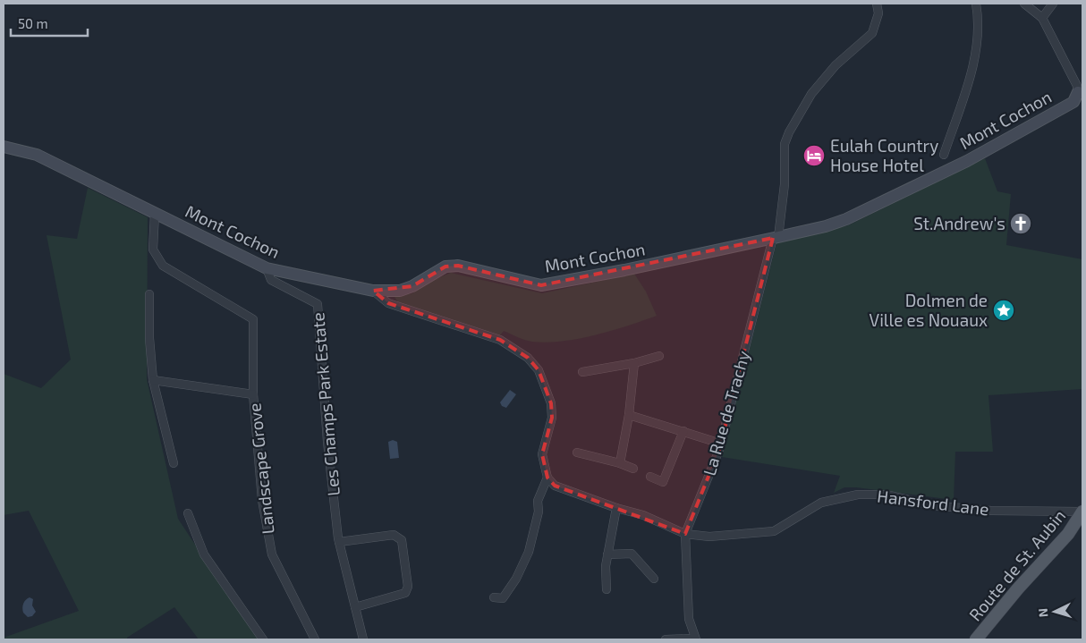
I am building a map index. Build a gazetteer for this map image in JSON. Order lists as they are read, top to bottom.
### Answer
{
  "streets": {
    "main road": ["Mont Cochon", "Route de St. Aubin"],
    "street": [
      "Les Champs Park Estate",
      "La Rue de Trachy",
      "Landscape Grove",
      "Hansford Lane"
    ]
  },
  "crossings": [
    ["Mont Cochon", "Les Champs Park Estate"],
    ["Mont Cochon", "La Rue de Trachy"],
    ["Mont Cochon", "Landscape Grove"],
    ["La Rue de Trachy", "Hansford Lane"],
    ["Hansford Lane", "Route de St. Aubin"]
  ],
  "places": {
    "hotel": ["Eulah Country House Hotel"],
    "church": ["St.Andrew's"],
    "place": ["Dolmen de Ville es Nouaux"]
  },
  "scale_bar": "50 m",
  "north": "left"
}
